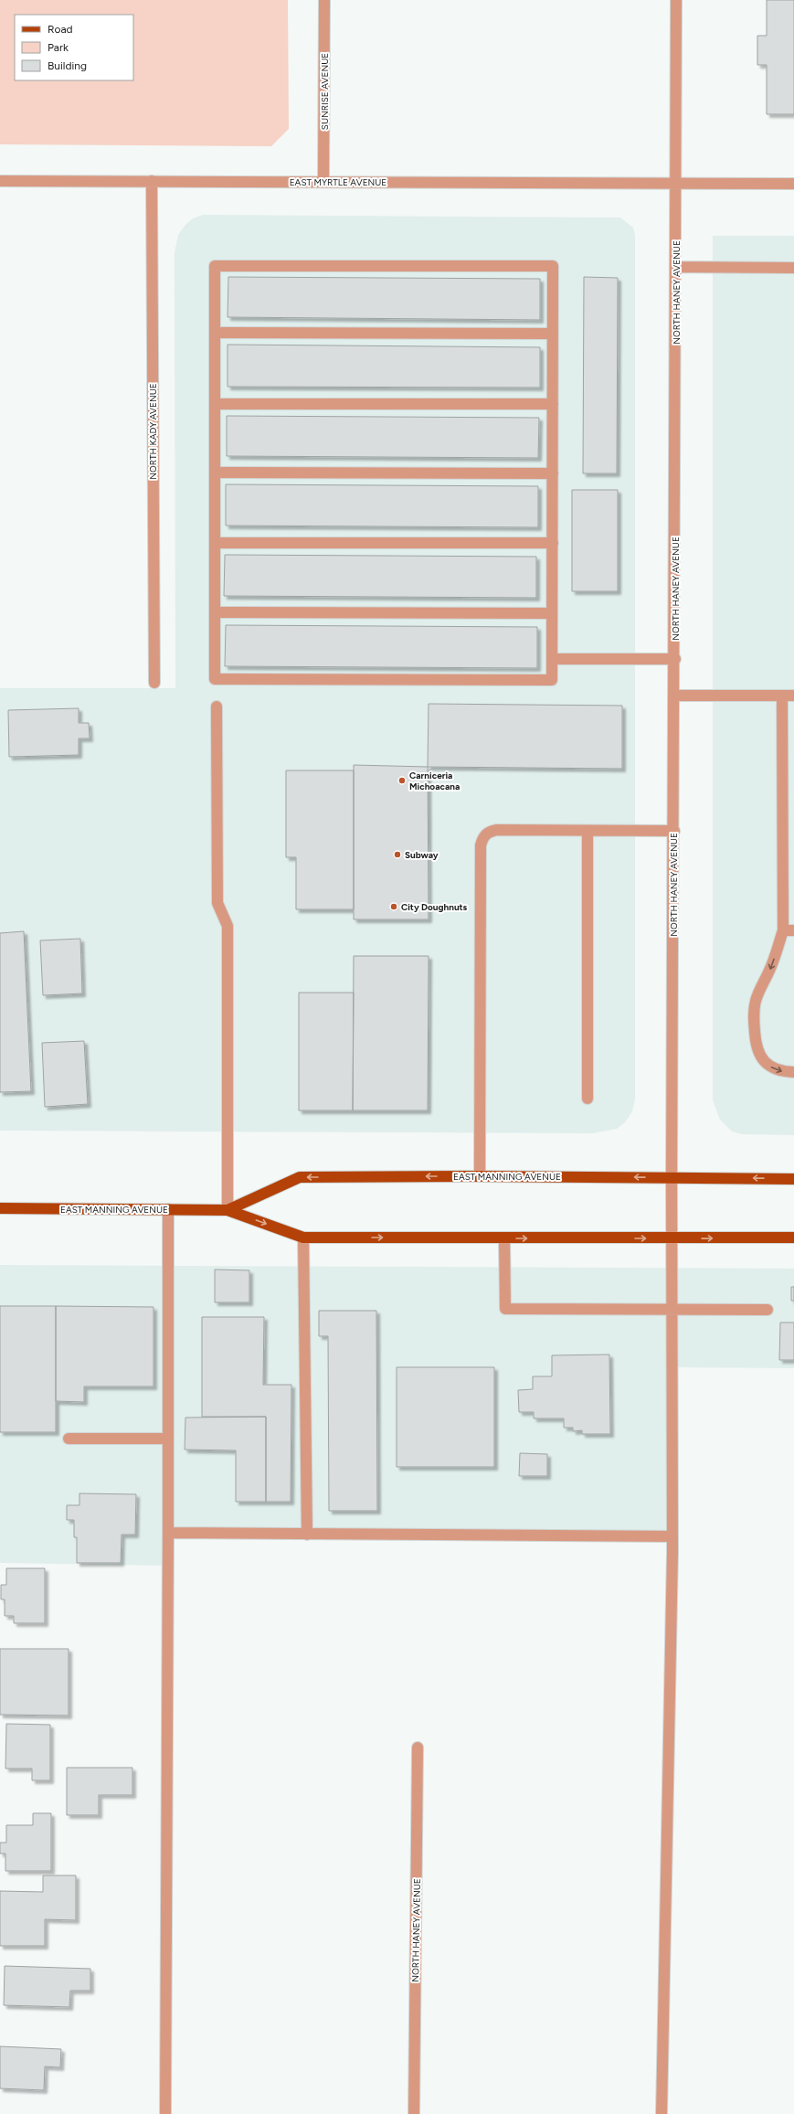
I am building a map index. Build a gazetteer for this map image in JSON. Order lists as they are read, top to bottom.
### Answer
{
  "streets": {
    "main road": ["EAST MANNING AVENUE"],
    "street": [
      "SUNRISE AVENUE",
      "EAST MYRTLE AVENUE",
      "NORTH HANEY AVENUE",
      "NORTH KADY AVENUE"
    ]
  },
  "crossings": [
    ["SUNRISE AVENUE", "EAST MYRTLE AVENUE"],
    ["EAST MYRTLE AVENUE", "NORTH HANEY AVENUE"],
    ["EAST MYRTLE AVENUE", "NORTH KADY AVENUE"],
    ["NORTH HANEY AVENUE", "EAST MANNING AVENUE"]
  ],
  "places": ["Carniceria Michoacana", "Subway", "City Doughnuts"],
  "legend": ["Road", "Park", "Building"]
}
